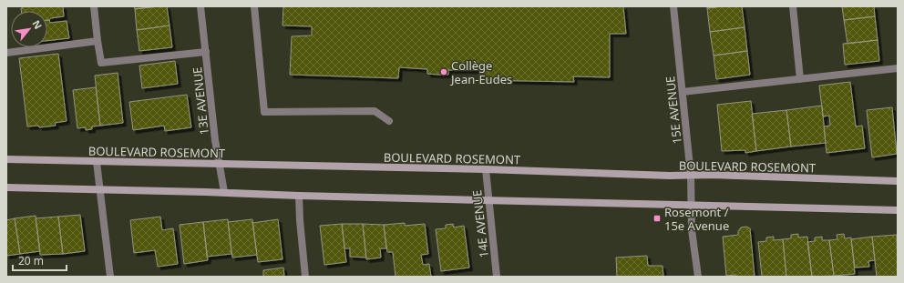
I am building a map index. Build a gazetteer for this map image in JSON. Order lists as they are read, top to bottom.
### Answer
{
  "streets": {
    "main road": ["BOULEVARD ROSEMONT"],
    "street": ["13E AVENUE", "15E AVENUE", "14E AVENUE"]
  },
  "crossings": [
    ["13E AVENUE", "BOULEVARD ROSEMONT"],
    ["15E AVENUE", "BOULEVARD ROSEMONT"],
    ["BOULEVARD ROSEMONT", "14E AVENUE"]
  ],
  "places": {
    "other": ["Collège Jean-Eudes"],
    "transit": ["Rosemont / 15e Avenue"]
  },
  "scale_bar": "20 m",
  "north": "top right"
}
